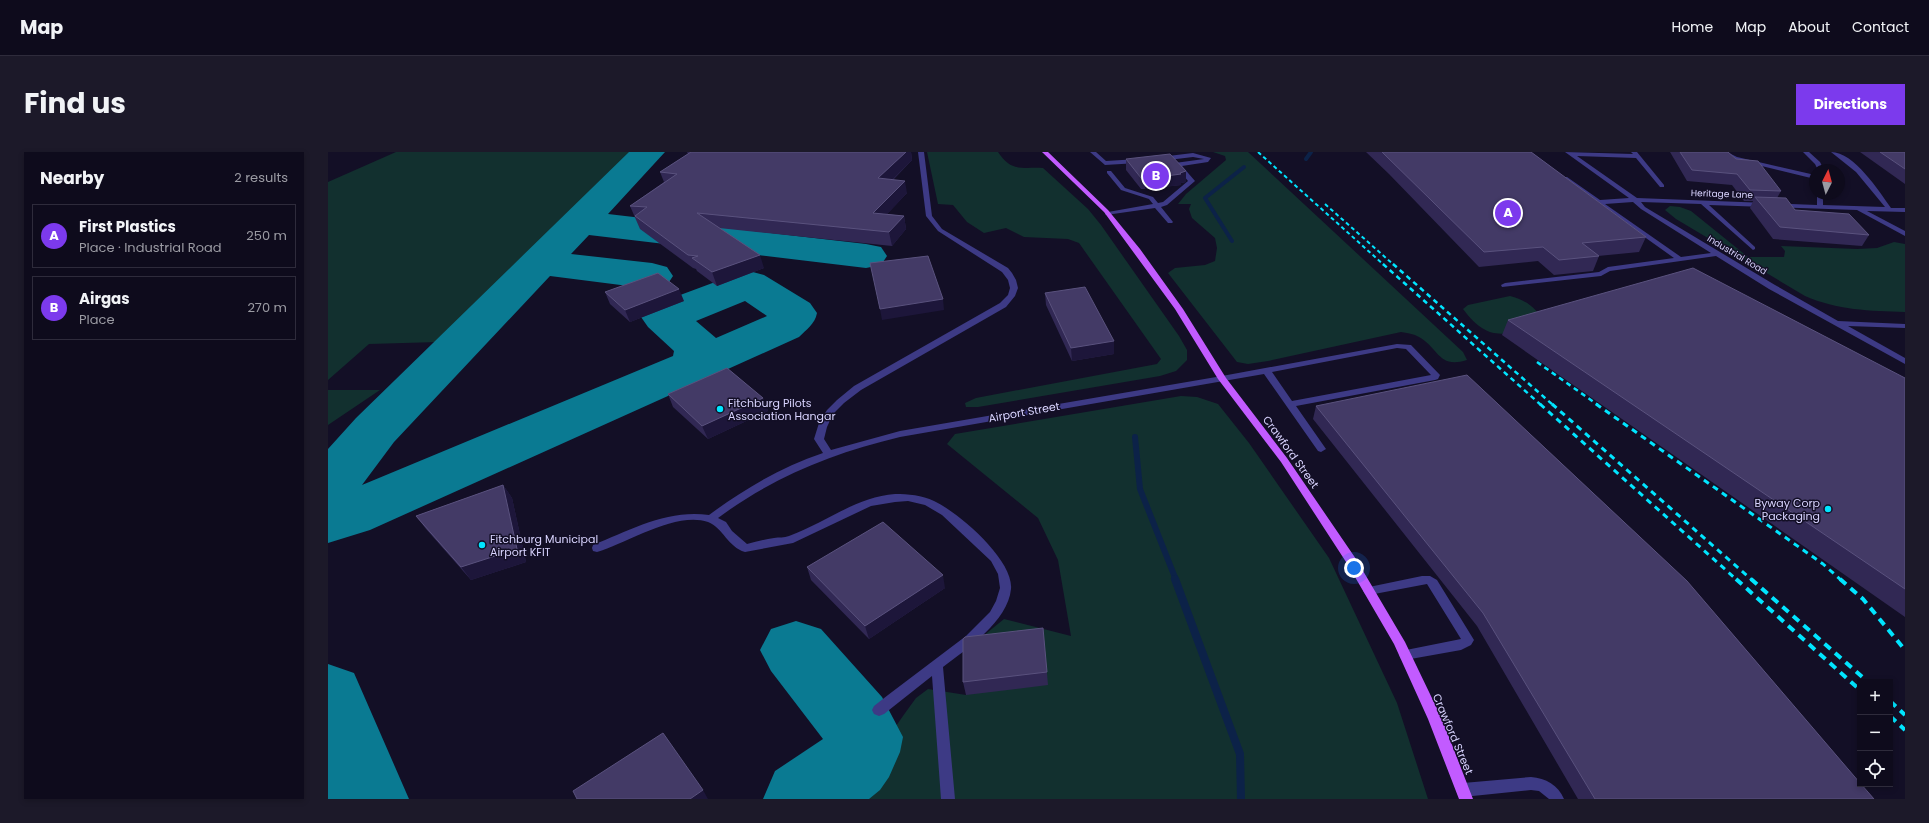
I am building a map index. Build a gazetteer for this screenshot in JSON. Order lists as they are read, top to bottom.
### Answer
{
  "streets": {
    "main road": ["Crawford Street"],
    "street": ["Heritage Lane", "Industrial Road", "Airport Street"]
  },
  "crossings": [
    ["Heritage Lane", "Industrial Road"],
    ["Airport Street", "Crawford Street"]
  ],
  "places": ["Fitchburg Pilots Association Hangar", "Byway Corp Packaging", "Fitchburg Municipal Airport KFIT"],
  "north": "top",
  "page": {
    "header": "Map",
    "nav": [
      "Home",
      "Map",
      "About",
      "Contact"
    ],
    "title": "Find us",
    "buttons": "Directions",
    "heading": ["Nearby", "2 results"],
    "pins": ["B", "A"],
    "list": [
      {
        "mark": "A",
        "name": "First Plastics",
        "note": "Place · Industrial Road",
        "value": "250 m"
      },
      {
        "mark": "B",
        "name": "Airgas",
        "note": "Place",
        "value": "270 m"
      }
    ],
    "map_buttons": ["+", "−"]
  }
}
